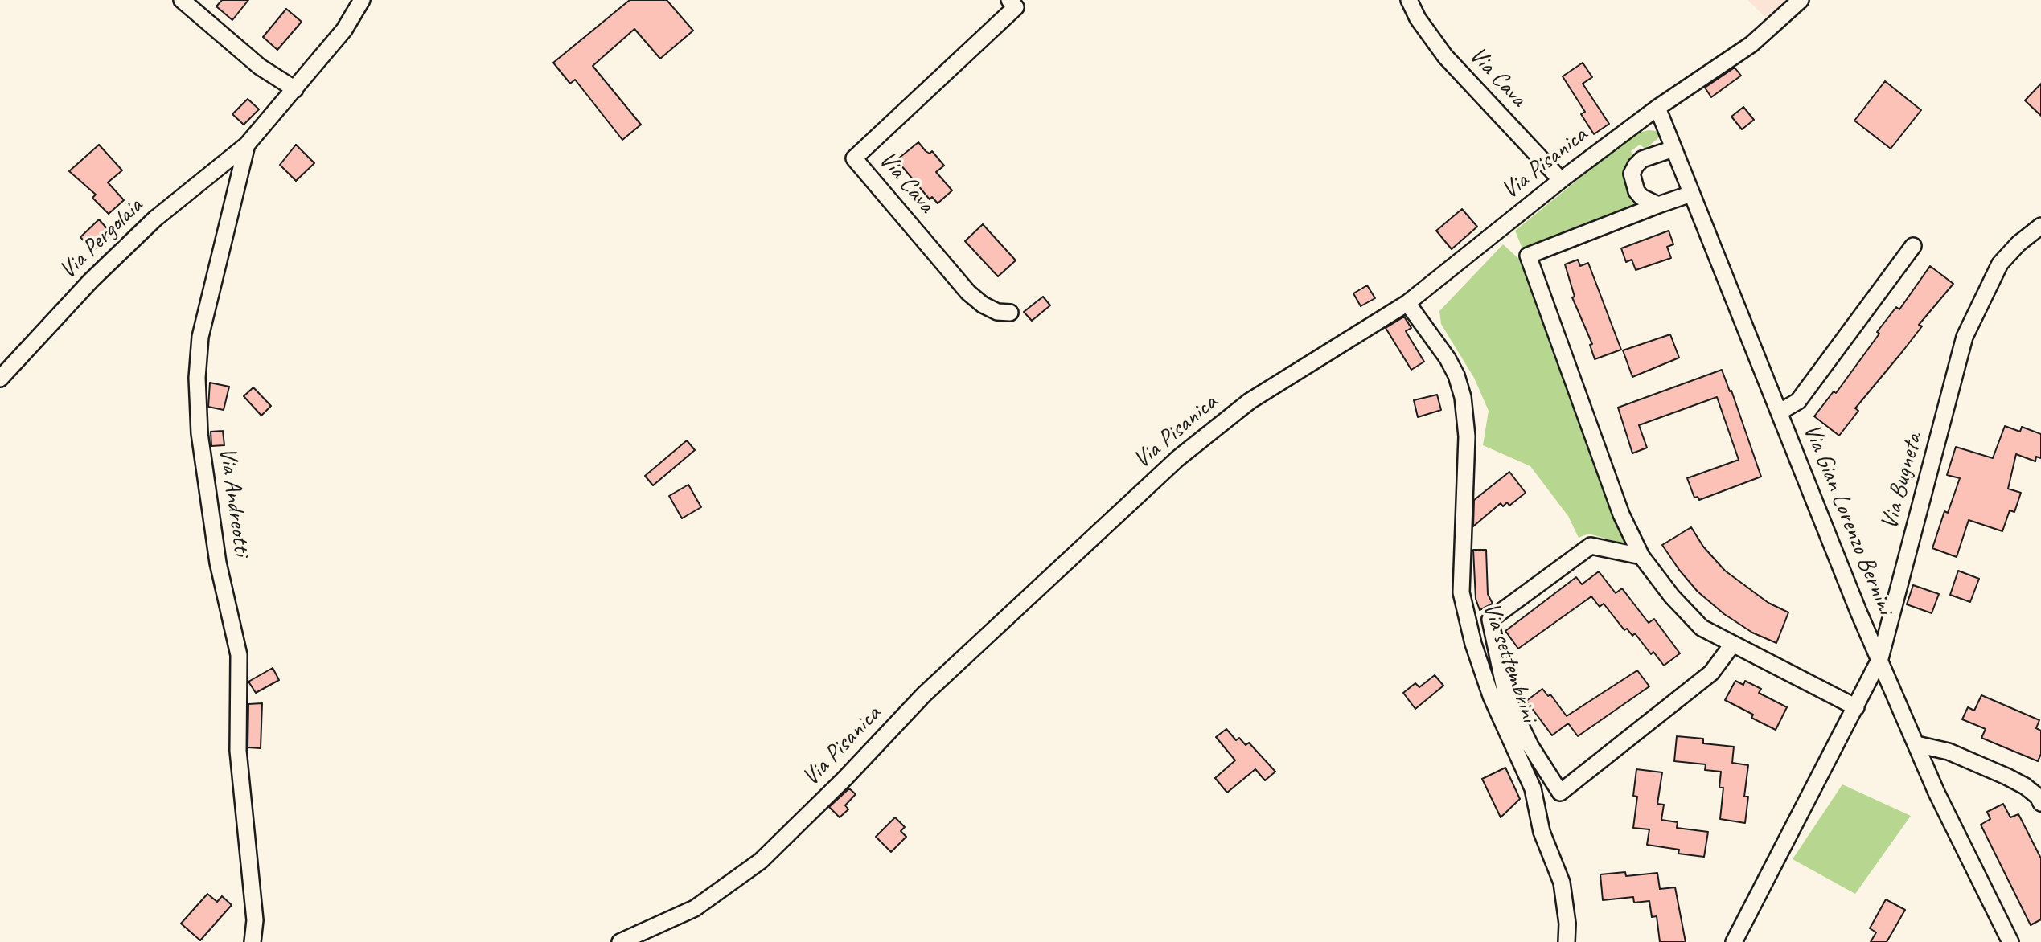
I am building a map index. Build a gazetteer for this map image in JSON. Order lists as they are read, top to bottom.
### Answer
{
  "streets": {
    "street": [
      "Via Cava",
      "Via Pisanica",
      "Via Pergolaia",
      "Via Bugneta",
      "Via Andreotti",
      "Via Gian Lorenzo Bernini",
      "Via settembrini"
    ]
  },
  "crossings": [
    ["Via Cava", "Via Pisanica"],
    ["Via Pisanica", "Via Gian Lorenzo Bernini"],
    ["Via Pisanica", "Via settembrini"],
    ["Via Pergolaia", "Via Andreotti"],
    ["Via Bugneta", "Via Gian Lorenzo Bernini"]
  ]
}
